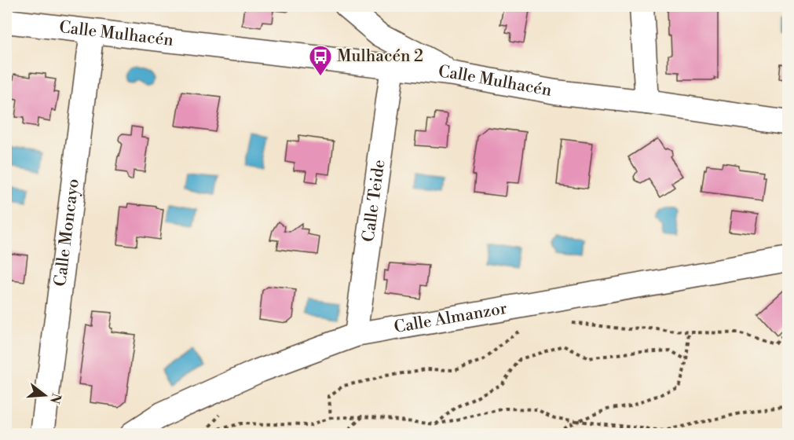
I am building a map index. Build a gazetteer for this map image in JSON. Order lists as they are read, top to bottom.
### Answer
{
  "streets": {
    "street": [
      "Calle Mulhacén",
      "Calle Teide",
      "Calle Moncayo",
      "Calle Almanzor"
    ]
  },
  "crossings": [
    ["Calle Mulhacén", "Calle Teide"],
    ["Calle Mulhacén", "Calle Moncayo"],
    ["Calle Teide", "Calle Almanzor"]
  ],
  "places": {
    "bus stop": ["Mulhacén 2"]
  },
  "north": "right"
}
